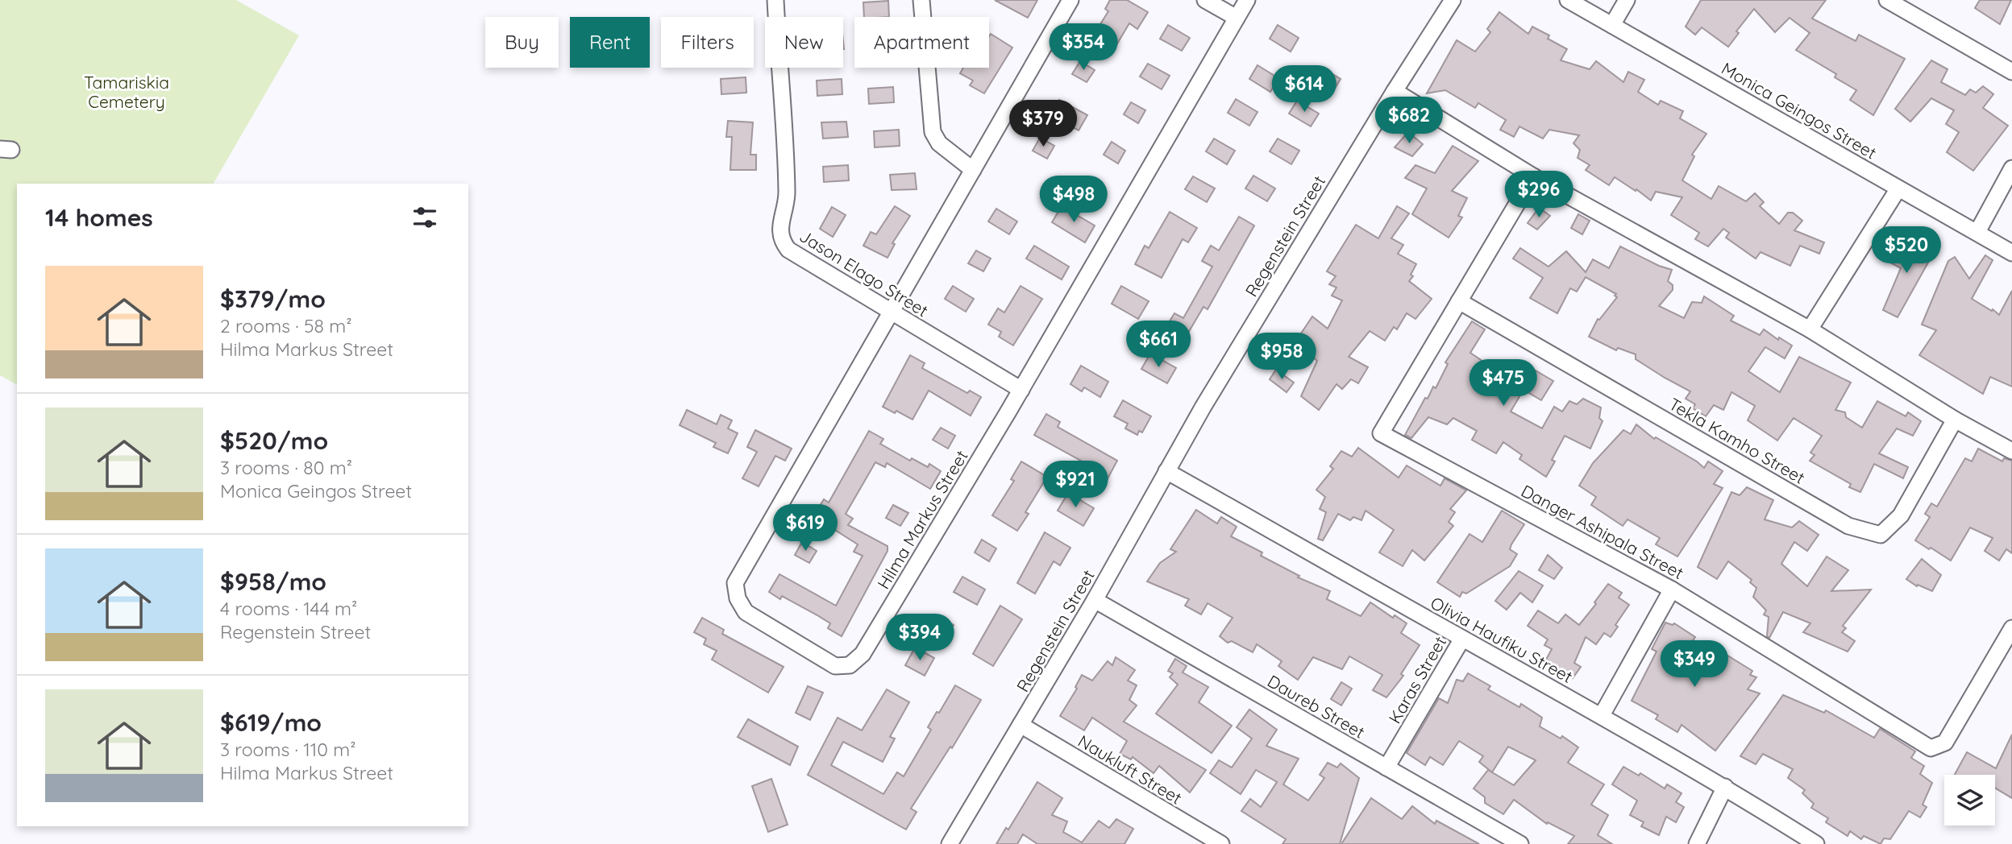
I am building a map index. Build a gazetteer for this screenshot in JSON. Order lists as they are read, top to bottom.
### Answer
{
  "streets": {
    "street": [
      "Monica Geingos Street",
      "Regenstein Street",
      "Jason Elago Street",
      "Tekla Kamho Street",
      "Hilma Markus Street",
      "Danger Ashipala Street",
      "Olivia Haufiku Street",
      "Karas Street",
      "Daureb Street",
      "Naukluft Street"
    ]
  },
  "crossings": [
    ["Regenstein Street", "Olivia Haufiku Street"],
    ["Regenstein Street", "Daureb Street"],
    ["Regenstein Street", "Naukluft Street"],
    ["Jason Elago Street", "Hilma Markus Street"],
    ["Tekla Kamho Street", "Danger Ashipala Street"],
    ["Olivia Haufiku Street", "Karas Street"],
    ["Karas Street", "Daureb Street"]
  ],
  "parks": ["Tamariskia Cemetery"],
  "page": {
    "chip": [
      "Buy",
      "Rent",
      "Filters",
      "New",
      "Apartment"
    ],
    "price": [
      "$354",
      "$614",
      "$682",
      "$379",
      "$296",
      "$498",
      "$520",
      "$661",
      "$958",
      "$475",
      "$921",
      "$619",
      "$394",
      "$349"
    ],
    "heading": "14 homes",
    "list": [
      {
        "name": "$379/mo",
        "note": "2 rooms · 58 m² · Hilma Markus Street"
      },
      {
        "name": "$520/mo",
        "note": "3 rooms · 80 m² · Monica Geingos Street"
      },
      {
        "name": "$958/mo",
        "note": "4 rooms · 144 m² · Regenstein Street"
      },
      {
        "name": "$619/mo",
        "note": "3 rooms · 110 m² · Hilma Markus Street"
      }
    ]
  }
}
